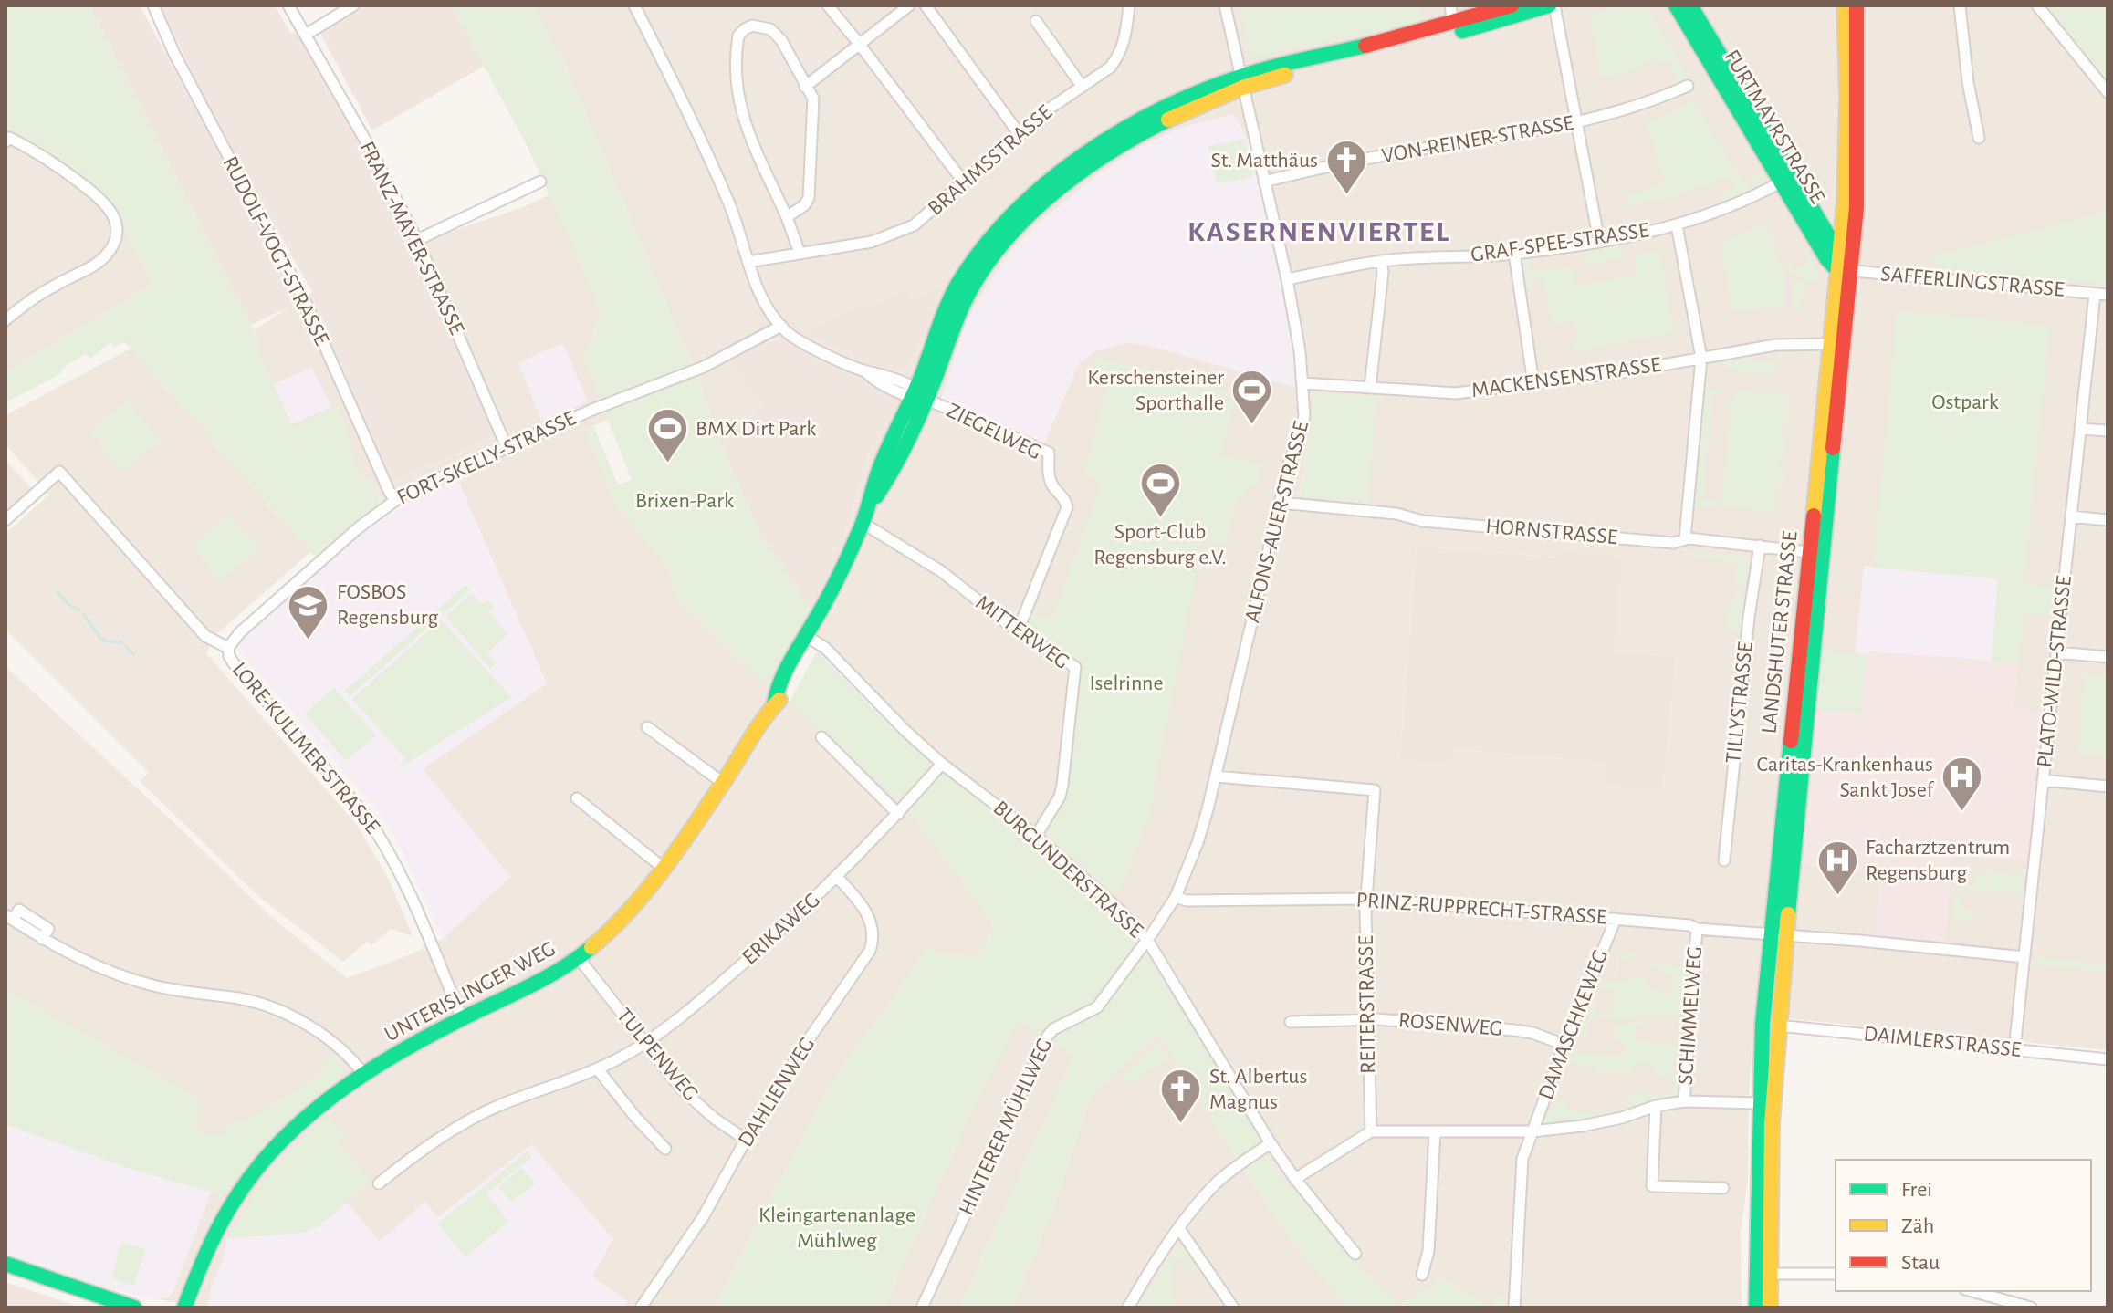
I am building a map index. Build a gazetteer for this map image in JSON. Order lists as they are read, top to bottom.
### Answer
{
  "streets": {
    "main road": ["FURTMAYRSTRASSE", "LANDSHUTER STRASSE", "UNTERISLINGER WEG"],
    "street": [
      "VON-REINER-STRASSE",
      "BRAHMSSTRASSE",
      "FRANZ-MAYER-STRASSE",
      "GRAF-SPEE-STRASSE",
      "RUDOLF-VOGT-STRASSE",
      "SAFFERLINGSTRASSE",
      "MACKENSENSTRASSE",
      "ZIEGELWEG",
      "FORT-SKELLY-STRASSE",
      "ALFONS-AUER-STRASSE",
      "HORNSTRASSE",
      "MITTERWEG",
      "PLATO-WILD-STRASSE",
      "TILLYSTRASSE",
      "LORE-KULLMER-STRASSE",
      "BURGUNDERSTRASSE",
      "PRINZ-RUPPRECHT-STRASSE",
      "ERIKAWEG",
      "REITERSTRASSE",
      "SCHIMMELWEG",
      "ROSENWEG",
      "DAMASCHKEWEG",
      "DAIMLERSTRASSE",
      "TULPENWEG",
      "DAHLIENWEG",
      "HINTERER MÜHLWEG"
    ]
  },
  "crossings": [
    ["FURTMAYRSTRASSE", "GRAF-SPEE-STRASSE"],
    ["FURTMAYRSTRASSE", "SAFFERLINGSTRASSE"],
    ["FURTMAYRSTRASSE", "LANDSHUTER STRASSE"],
    ["VON-REINER-STRASSE", "ALFONS-AUER-STRASSE"],
    ["FRANZ-MAYER-STRASSE", "FORT-SKELLY-STRASSE"],
    ["GRAF-SPEE-STRASSE", "ALFONS-AUER-STRASSE"],
    ["RUDOLF-VOGT-STRASSE", "FORT-SKELLY-STRASSE"],
    ["SAFFERLINGSTRASSE", "LANDSHUTER STRASSE"],
    ["SAFFERLINGSTRASSE", "PLATO-WILD-STRASSE"],
    ["MACKENSENSTRASSE", "ALFONS-AUER-STRASSE"],
    ["MACKENSENSTRASSE", "LANDSHUTER STRASSE"],
    ["ZIEGELWEG", "MITTERWEG"],
    ["ZIEGELWEG", "UNTERISLINGER WEG"],
    ["FORT-SKELLY-STRASSE", "LORE-KULLMER-STRASSE"],
    ["ALFONS-AUER-STRASSE", "HORNSTRASSE"],
    ["ALFONS-AUER-STRASSE", "BURGUNDERSTRASSE"],
    ["ALFONS-AUER-STRASSE", "PRINZ-RUPPRECHT-STRASSE"],
    ["ALFONS-AUER-STRASSE", "UNTERISLINGER WEG"],
    ["ALFONS-AUER-STRASSE", "REITERSTRASSE"],
    ["ALFONS-AUER-STRASSE", "HINTERER MÜHLWEG"],
    ["HORNSTRASSE", "LANDSHUTER STRASSE"],
    ["HORNSTRASSE", "TILLYSTRASSE"],
    ["MITTERWEG", "BURGUNDERSTRASSE"],
    ["MITTERWEG", "UNTERISLINGER WEG"],
    ["LANDSHUTER STRASSE", "PRINZ-RUPPRECHT-STRASSE"],
    ["LANDSHUTER STRASSE", "DAIMLERSTRASSE"],
    ["PLATO-WILD-STRASSE", "PRINZ-RUPPRECHT-STRASSE"],
    ["PLATO-WILD-STRASSE", "DAIMLERSTRASSE"],
    ["LORE-KULLMER-STRASSE", "UNTERISLINGER WEG"],
    ["BURGUNDERSTRASSE", "ERIKAWEG"],
    ["BURGUNDERSTRASSE", "UNTERISLINGER WEG"],
    ["BURGUNDERSTRASSE", "HINTERER MÜHLWEG"],
    ["PRINZ-RUPPRECHT-STRASSE", "REITERSTRASSE"],
    ["PRINZ-RUPPRECHT-STRASSE", "SCHIMMELWEG"],
    ["PRINZ-RUPPRECHT-STRASSE", "DAMASCHKEWEG"],
    ["ERIKAWEG", "TULPENWEG"],
    ["ERIKAWEG", "DAHLIENWEG"],
    ["UNTERISLINGER WEG", "TULPENWEG"],
    ["REITERSTRASSE", "ROSENWEG"],
    ["ROSENWEG", "DAMASCHKEWEG"],
    ["TULPENWEG", "DAHLIENWEG"]
  ],
  "districts": ["KASERNENVIERTEL"],
  "parks": [
    "Ostpark",
    "Brixen-Park",
    "Iselrinne",
    "Kleingartenanlage Mühlweg"
  ],
  "places": {
    "church": ["St. Matthäus", "St. Albertus Magnus"],
    "sports": ["Kerschensteiner Sporthalle", "BMX Dirt Park", "Sport-Club Regensburg e.V."],
    "school or university": ["FOSBOS Regensburg"],
    "hospital": ["Caritas-Krankenhaus Sankt Josef", "Facharztzentrum Regensburg"]
  },
  "legend": ["Frei", "Zäh", "Stau"]
}
